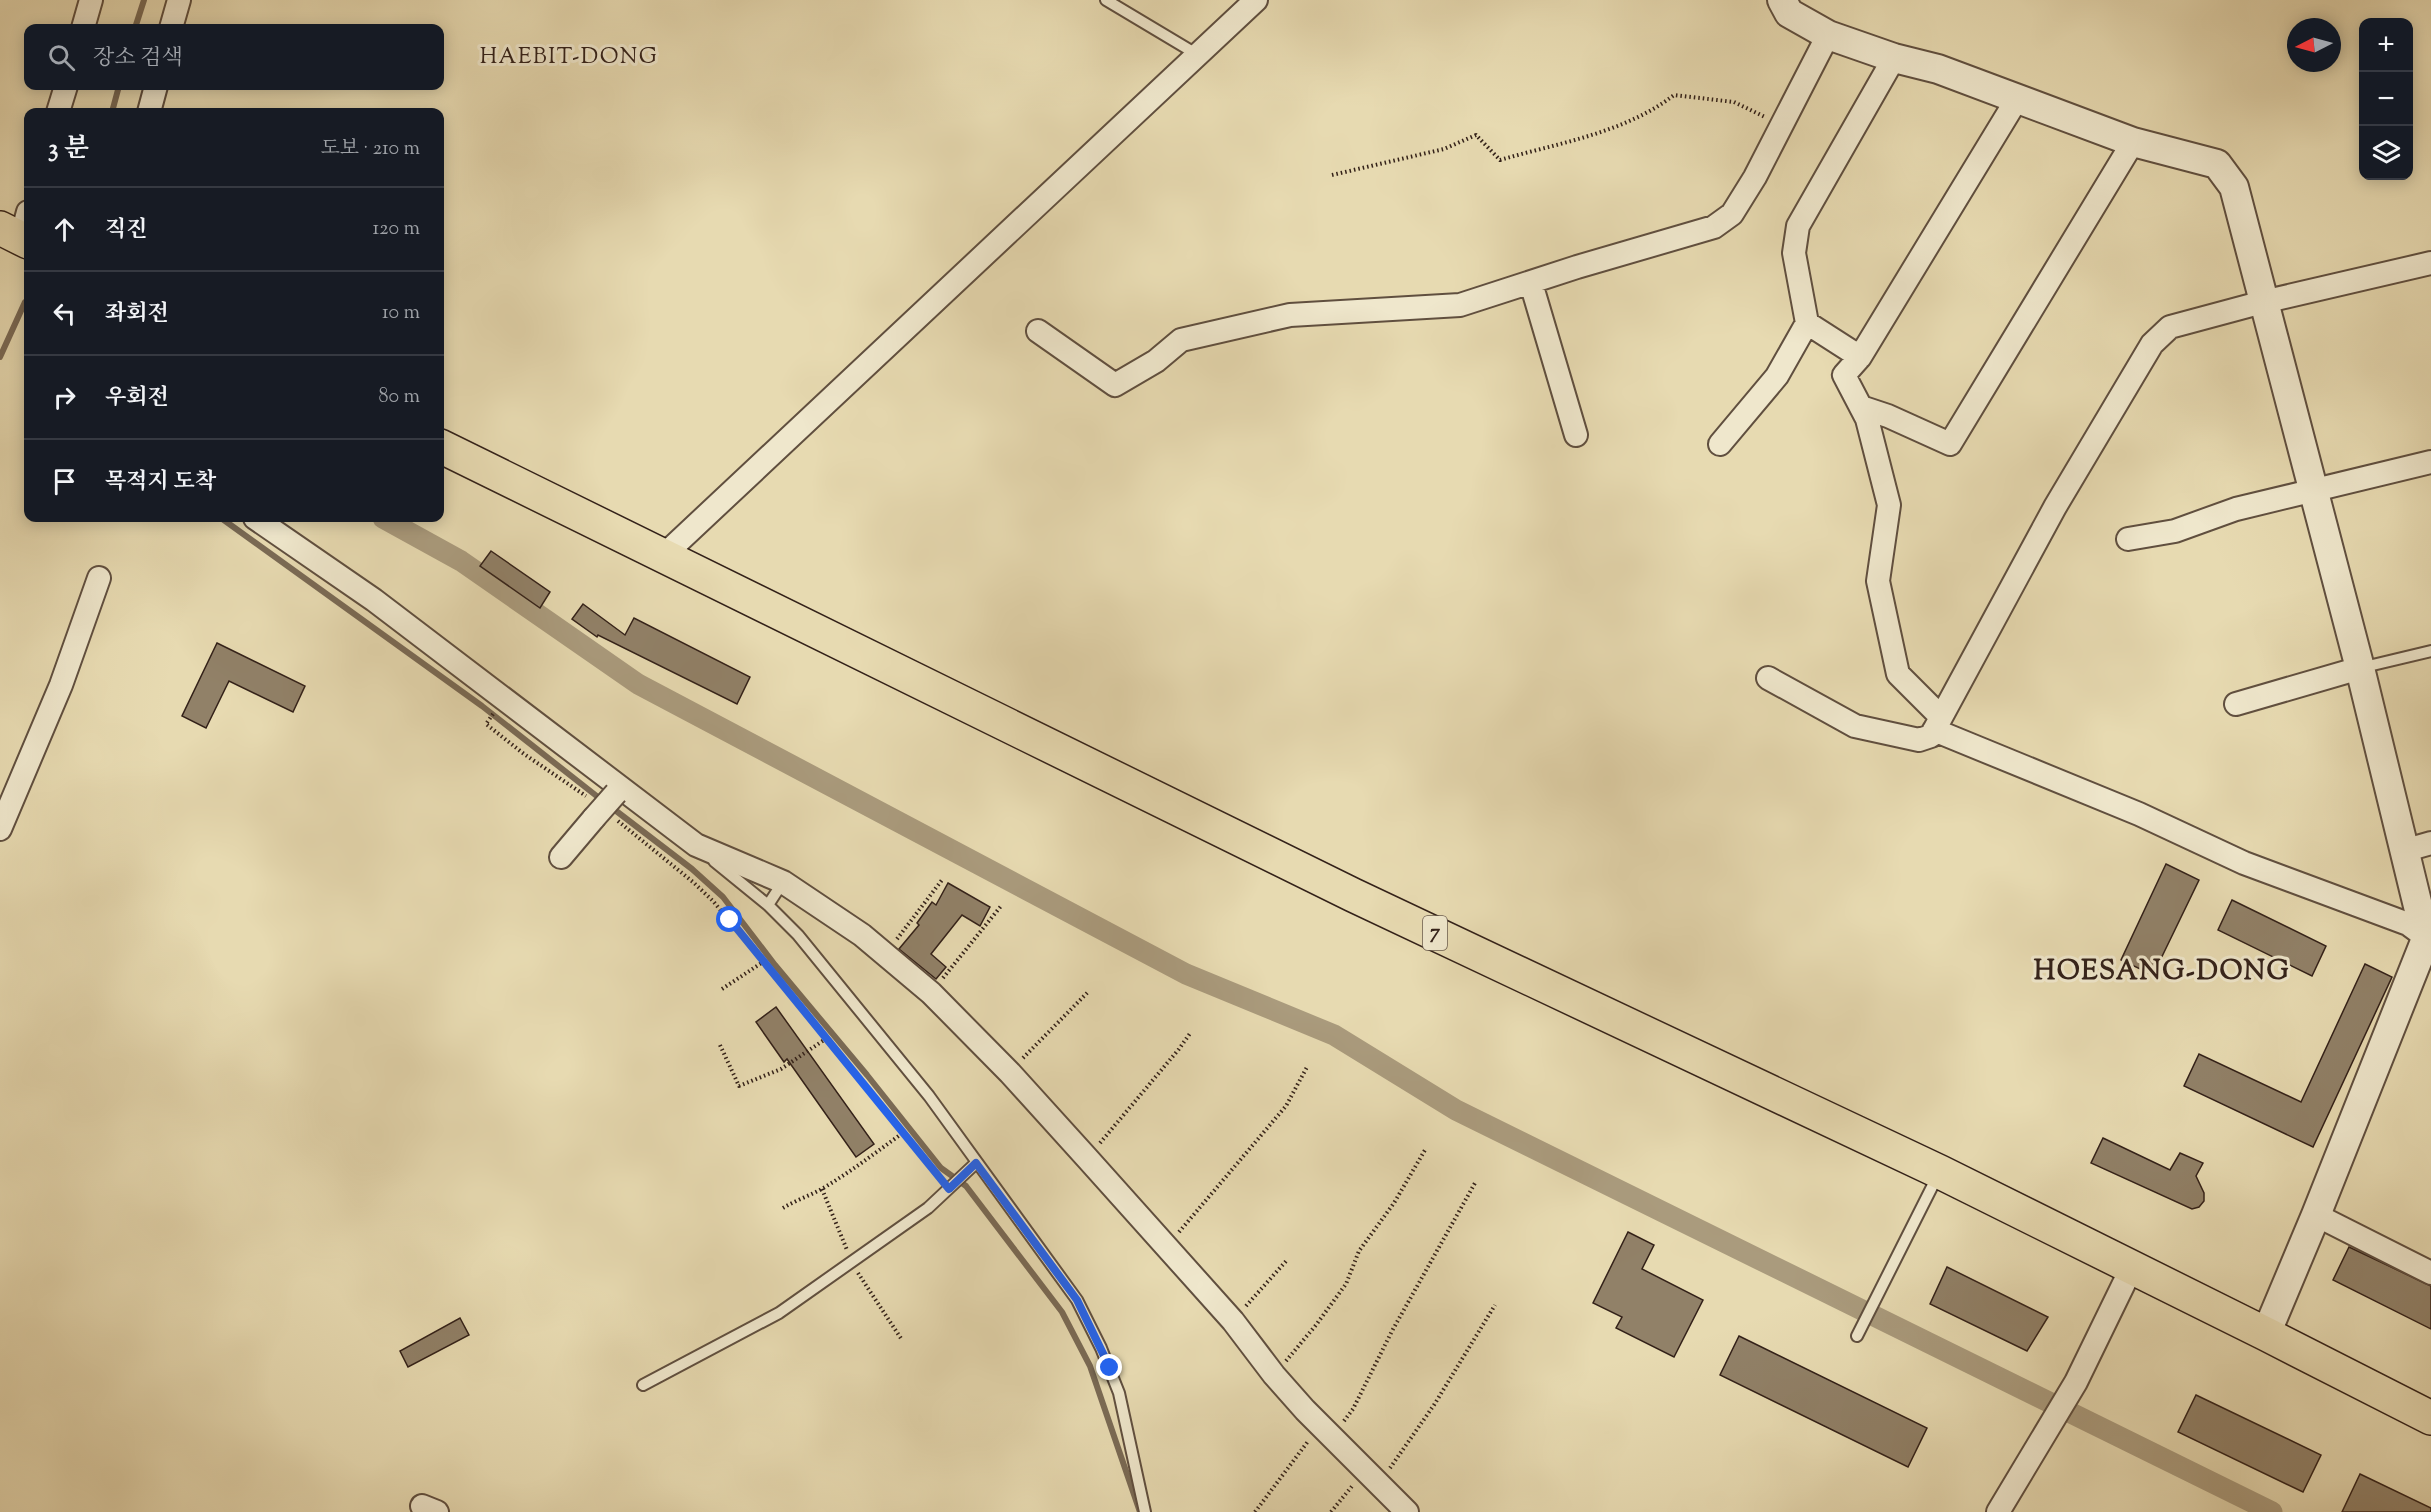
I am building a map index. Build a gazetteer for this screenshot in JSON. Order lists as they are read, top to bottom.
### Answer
{
  "streets": {
    "highway": ["7"]
  },
  "districts": ["HAEBIT-DONG", "HOESANG-DONG"],
  "north": "left",
  "page": {
    "map_buttons": ["+", "−"],
    "search": "장소 검색",
    "heading": ["3 분", "도보 · 210 m"],
    "list": [
      ["직진", "120 m"],
      ["좌회전", "10 m"],
      ["우회전", "80 m"],
      "목적지 도착"
    ]
  }
}
